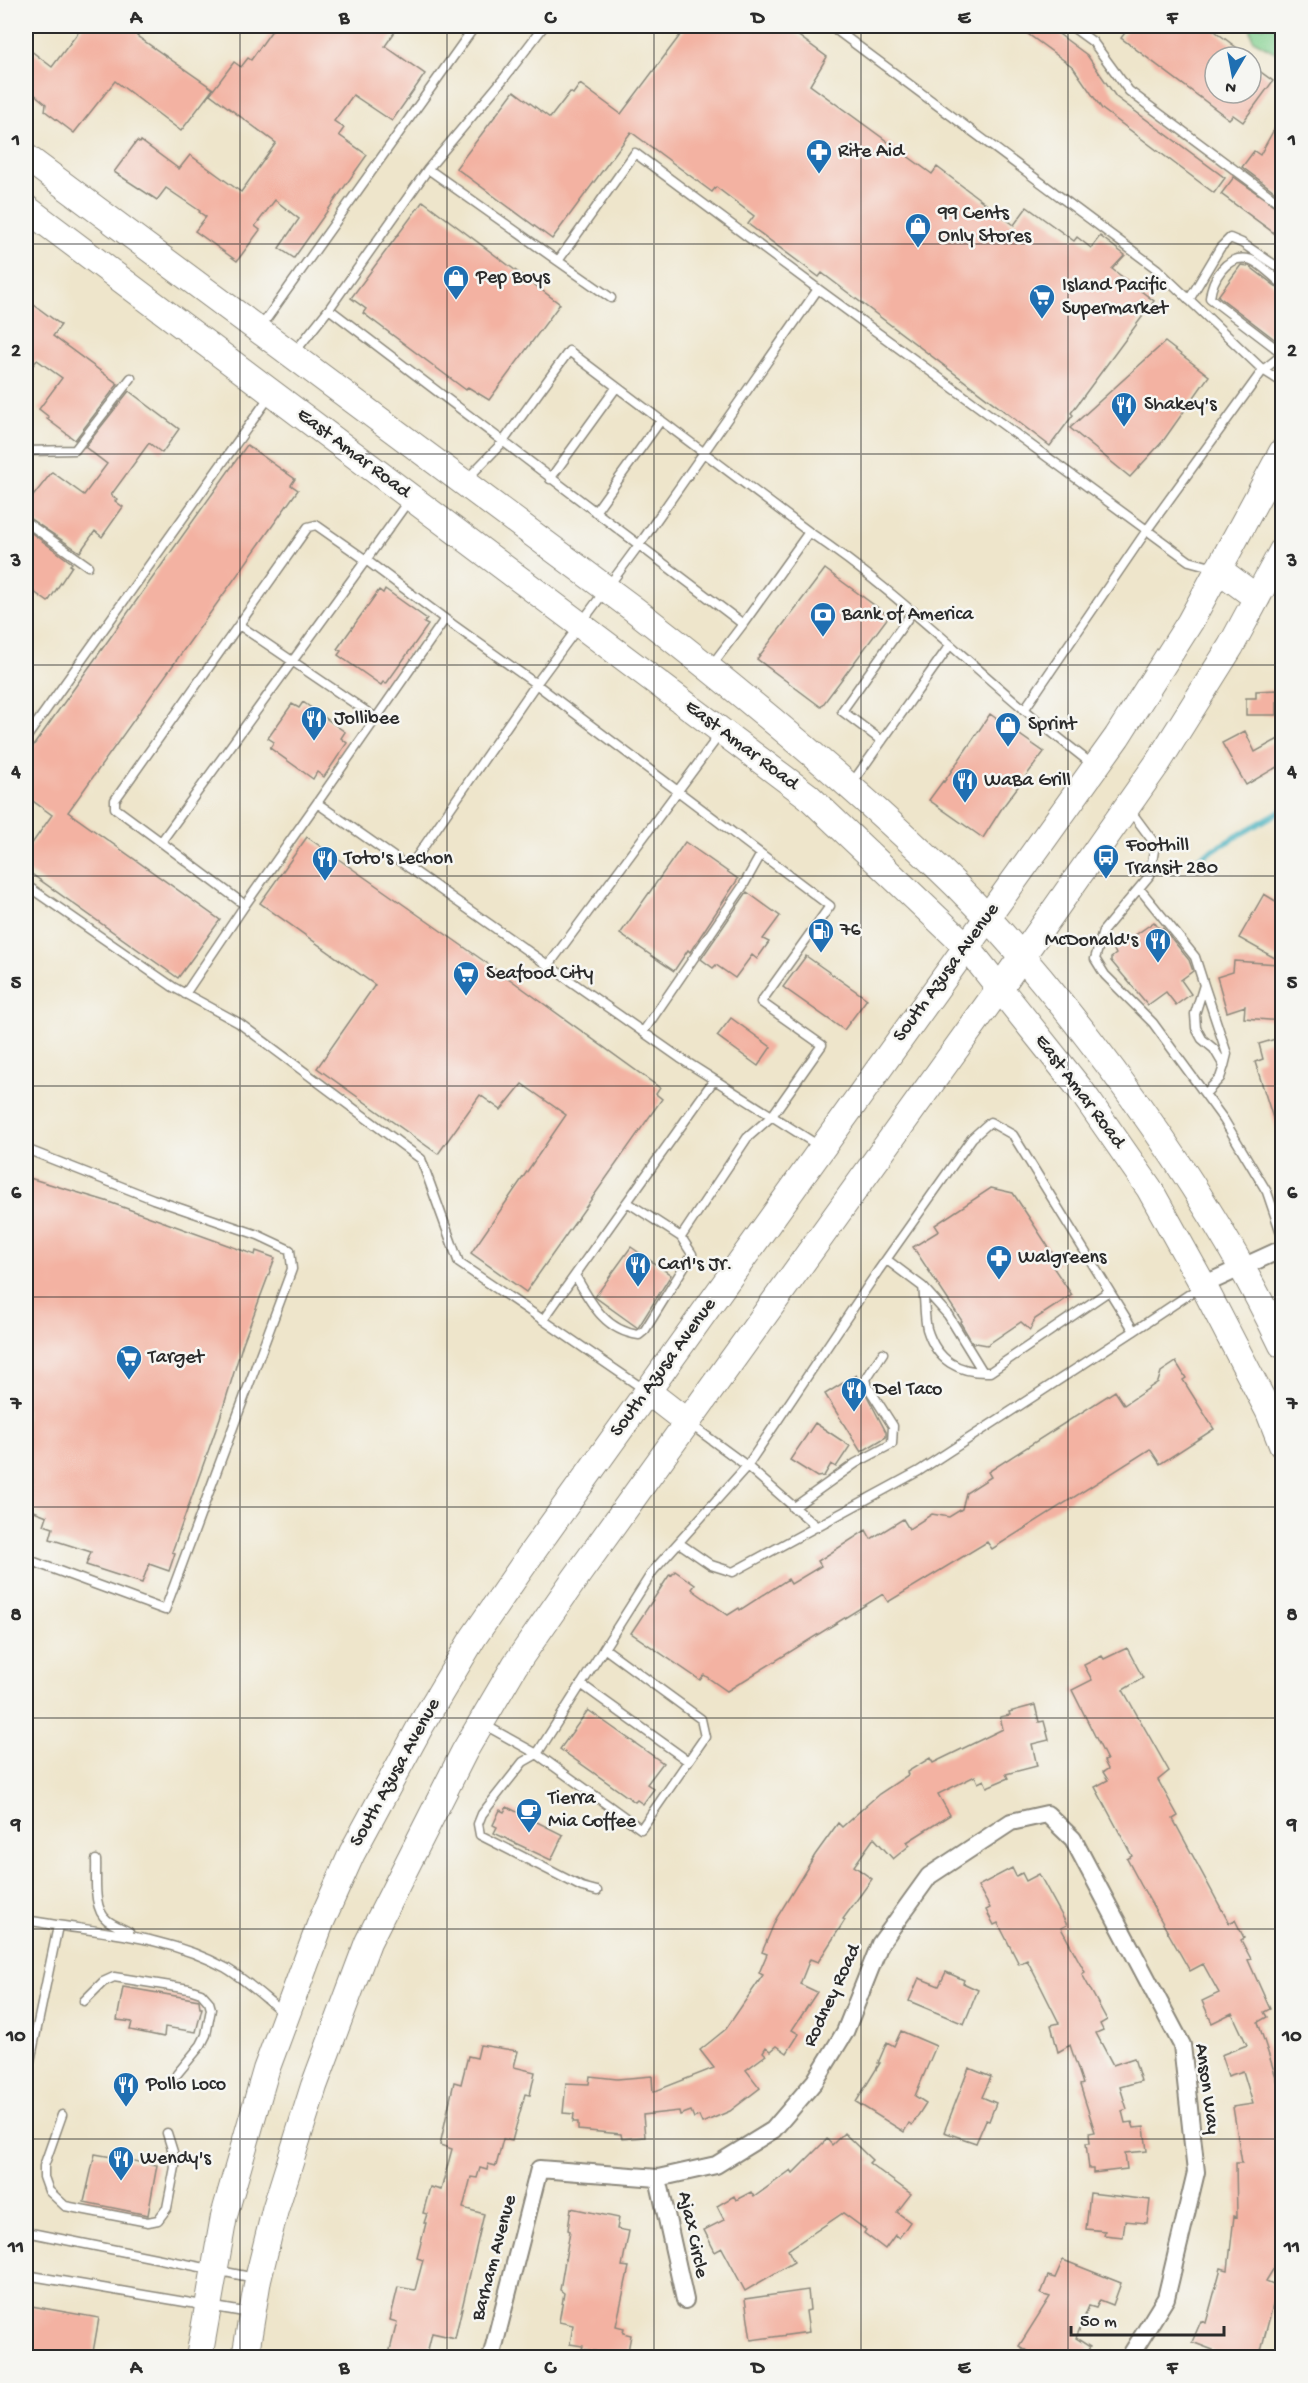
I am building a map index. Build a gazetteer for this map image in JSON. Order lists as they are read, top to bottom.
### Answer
{
  "streets": {
    "main road": ["East Amar Road", "South Azusa Avenue"],
    "street": [
      "Rodney Road",
      "Anson Way",
      "Ajax Circle",
      "Barham Avenue"
    ]
  },
  "crossings": [
    ["East Amar Road", "South Azusa Avenue"],
    ["Rodney Road", "Anson Way"],
    ["Rodney Road", "Ajax Circle"],
    ["Rodney Road", "Barham Avenue"]
  ],
  "places": {
    "pharmacy": ["Rite Aid", "Walgreens"],
    "shop": ["99 Cents Only Stores", "Pep Boys", "Sprint"],
    "supermarket": ["Island Pacific Supermarket", "Seafood City", "Target"],
    "restaurant": [
      "Shakey's",
      "Jollibee",
      "WaBa Grill",
      "Toto's Lechon",
      "McDonald's",
      "Carl's Jr.",
      "Del Taco",
      "Pollo Loco",
      "Wendy's"
    ],
    "bank": ["Bank of America"],
    "bus stop": ["Foothill Transit 280"],
    "fuel station": ["76"],
    "cafe": ["Tierra Mia Coffee"]
  },
  "scale_bar": "50 m",
  "north": "bottom",
  "grid": {
    "columns": [
      "A",
      "B",
      "C",
      "D",
      "E",
      "F"
    ],
    "rows": [
      "1",
      "2",
      "3",
      "4",
      "5",
      "6",
      "7",
      "8",
      "9",
      "10",
      "11"
    ]
  }
}
